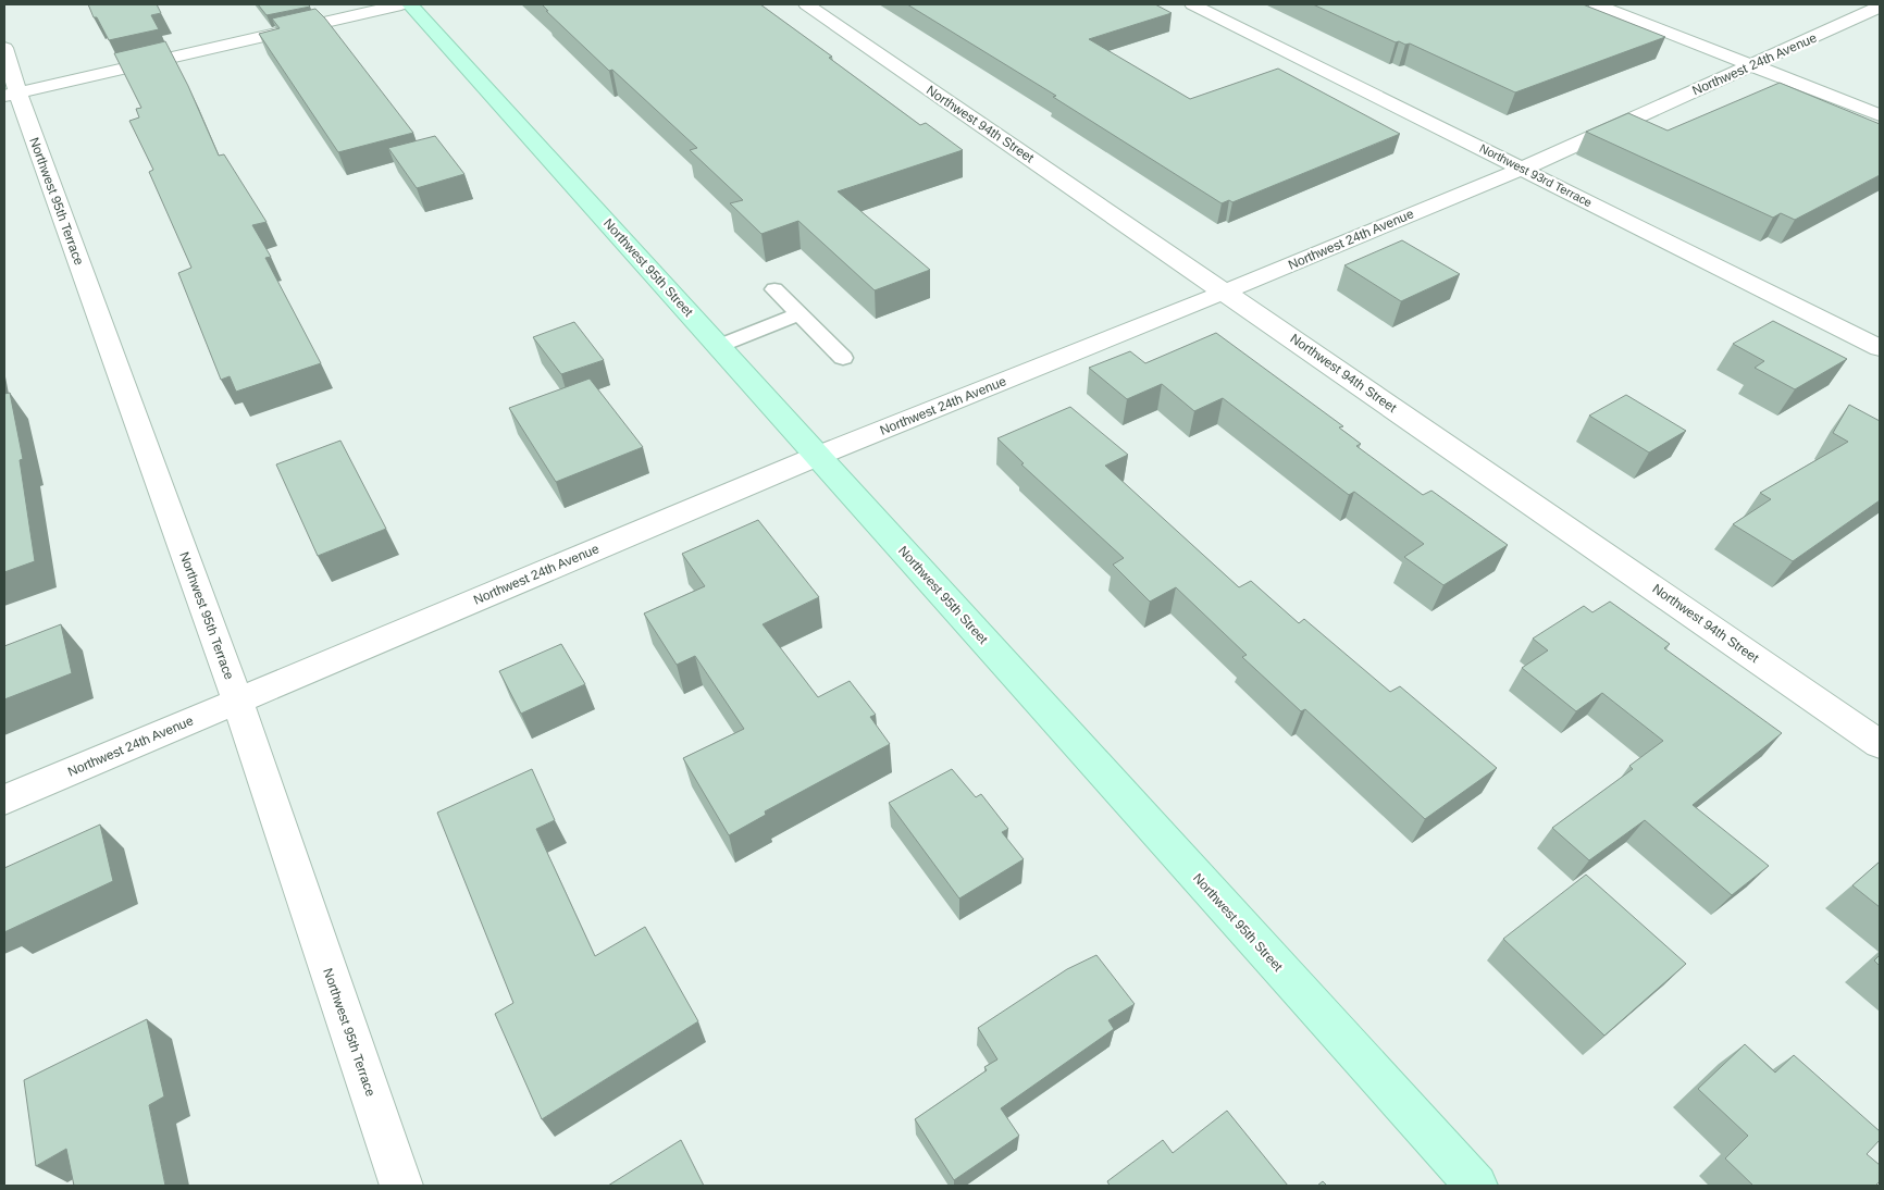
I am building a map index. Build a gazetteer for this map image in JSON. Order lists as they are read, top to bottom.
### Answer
{
  "streets": {
    "main road": ["Northwest 95th Street"],
    "street": [
      "Northwest 24th Avenue",
      "Northwest 94th Street",
      "Northwest 93rd Terrace",
      "Northwest 95th Terrace"
    ]
  },
  "crossings": [
    ["Northwest 24th Avenue", "Northwest 94th Street"],
    ["Northwest 24th Avenue", "Northwest 93rd Terrace"],
    ["Northwest 24th Avenue", "Northwest 95th Terrace"],
    ["Northwest 24th Avenue", "Northwest 95th Street"]
  ]
}
